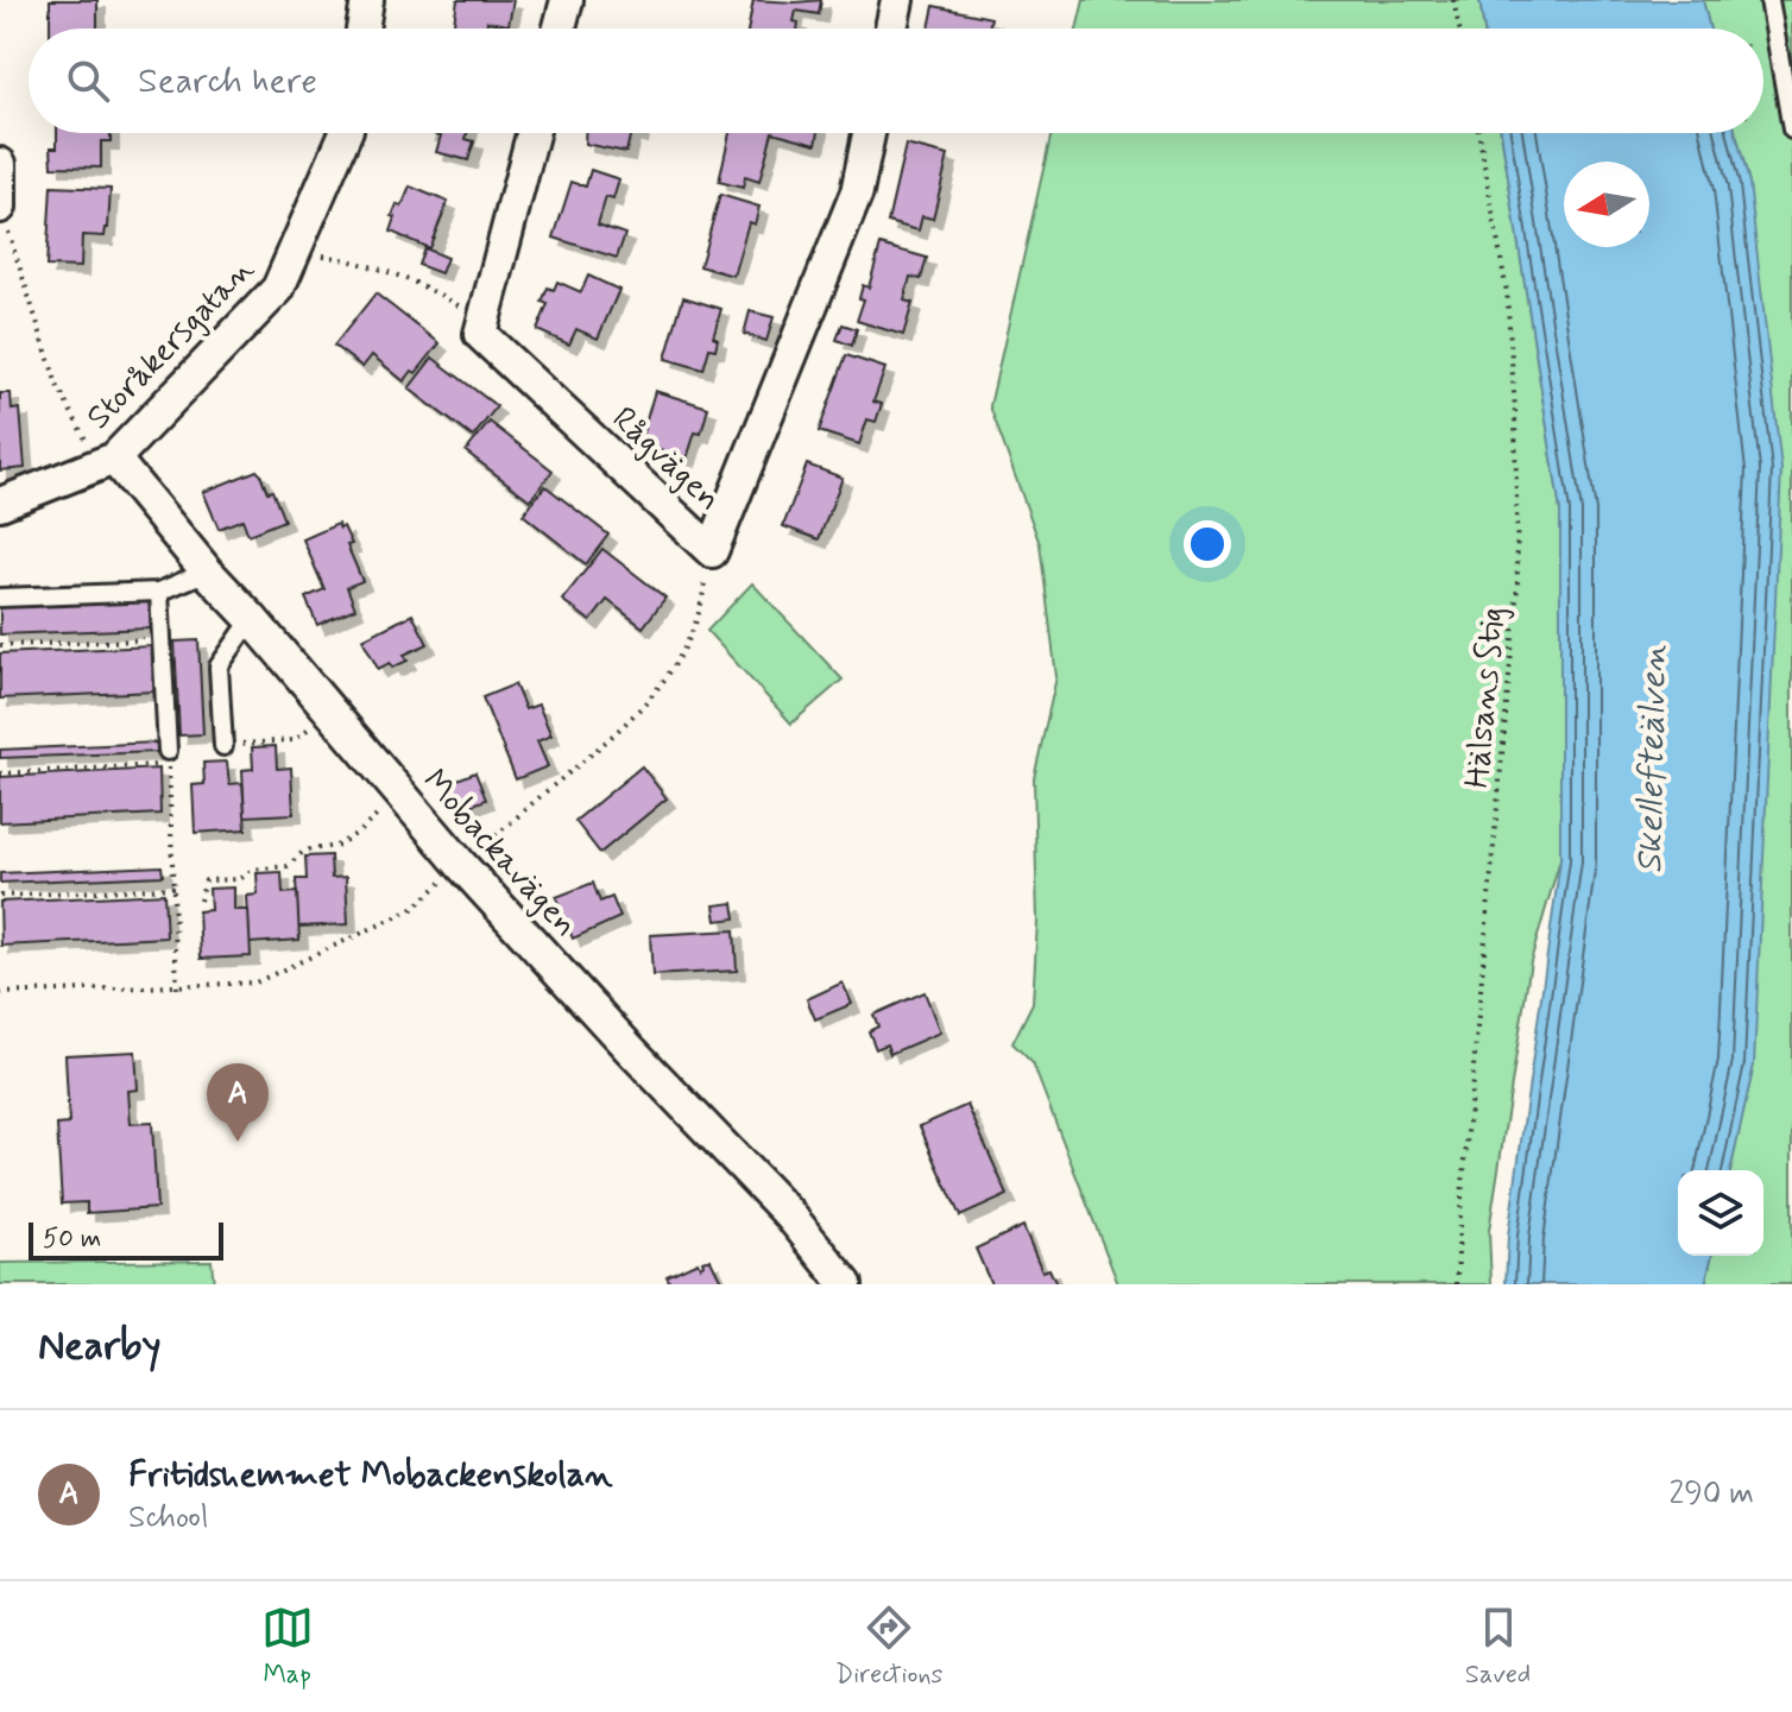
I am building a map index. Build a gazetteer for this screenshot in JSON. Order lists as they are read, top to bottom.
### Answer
{
  "streets": {
    "street": ["Storåkersgatan", "Rågvägen", "Mobackavägen"],
    "path": ["Hälsans Stig"]
  },
  "crossings": [
    ["Storåkersgatan", "Mobackavägen"]
  ],
  "water": ["Skellefteälven"],
  "scale_bar": "50 m",
  "north": "left",
  "page": {
    "search": "Search here",
    "pins": "A",
    "scale": "50 m",
    "heading": "Nearby",
    "list": [
      {
        "mark": "A",
        "name": "Fritidshemmet Mobackenskolan",
        "note": "School",
        "value": "290 m"
      }
    ],
    "nav": ["Map", "Directions", "Saved"]
  }
}
